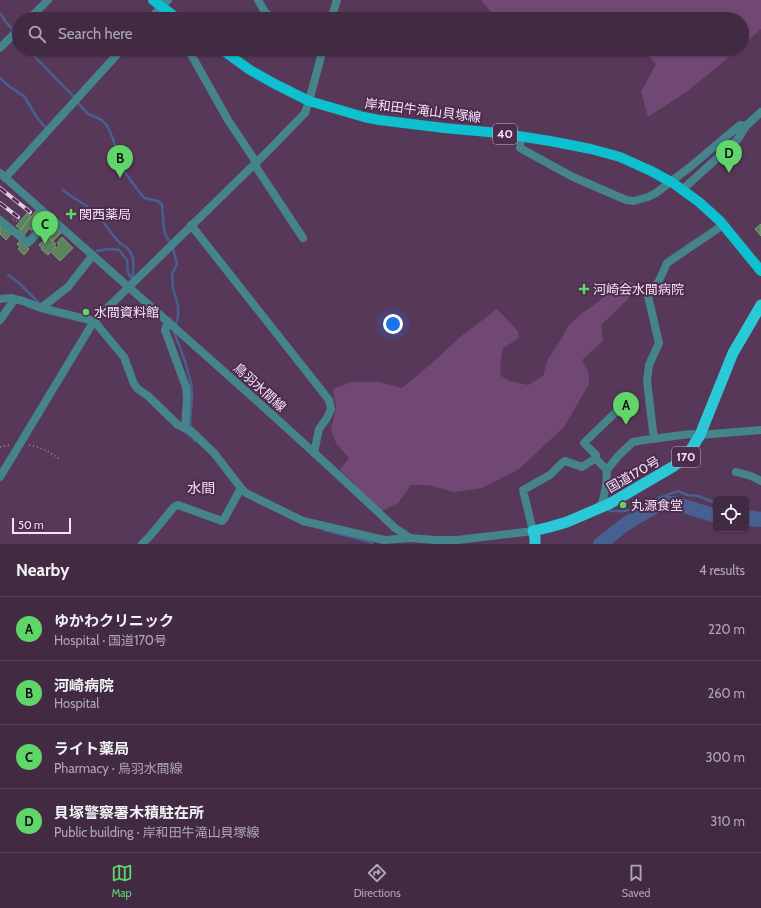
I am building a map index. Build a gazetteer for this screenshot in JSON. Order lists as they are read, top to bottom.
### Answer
{
  "streets": {
    "highway": ["170", "国道170号"],
    "main road": ["岸和田牛滝山貝塚線", "40"],
    "street": ["鳥羽水間線"]
  },
  "districts": ["水間"],
  "places": {
    "health": ["関西薬局", "河崎会水間病院"],
    "other": ["水間資料館", "丸源食堂"]
  },
  "scale_bar": "50 m",
  "page": {
    "search": "Search here",
    "pins": [
      "D",
      "B",
      "C",
      "A"
    ],
    "scale": "50 m",
    "heading": ["Nearby", "4 results"],
    "list": [
      {
        "mark": "A",
        "name": "ゆかわクリニック",
        "note": "Hospital · 国道170号",
        "value": "220 m"
      },
      {
        "mark": "B",
        "name": "河崎病院",
        "note": "Hospital",
        "value": "260 m"
      },
      {
        "mark": "C",
        "name": "ライト薬局",
        "note": "Pharmacy · 鳥羽水間線",
        "value": "300 m"
      },
      {
        "mark": "D",
        "name": "貝塚警察署木積駐在所",
        "note": "Public building · 岸和田牛滝山貝塚線",
        "value": "310 m"
      }
    ],
    "nav": ["Map", "Directions", "Saved"]
  }
}
